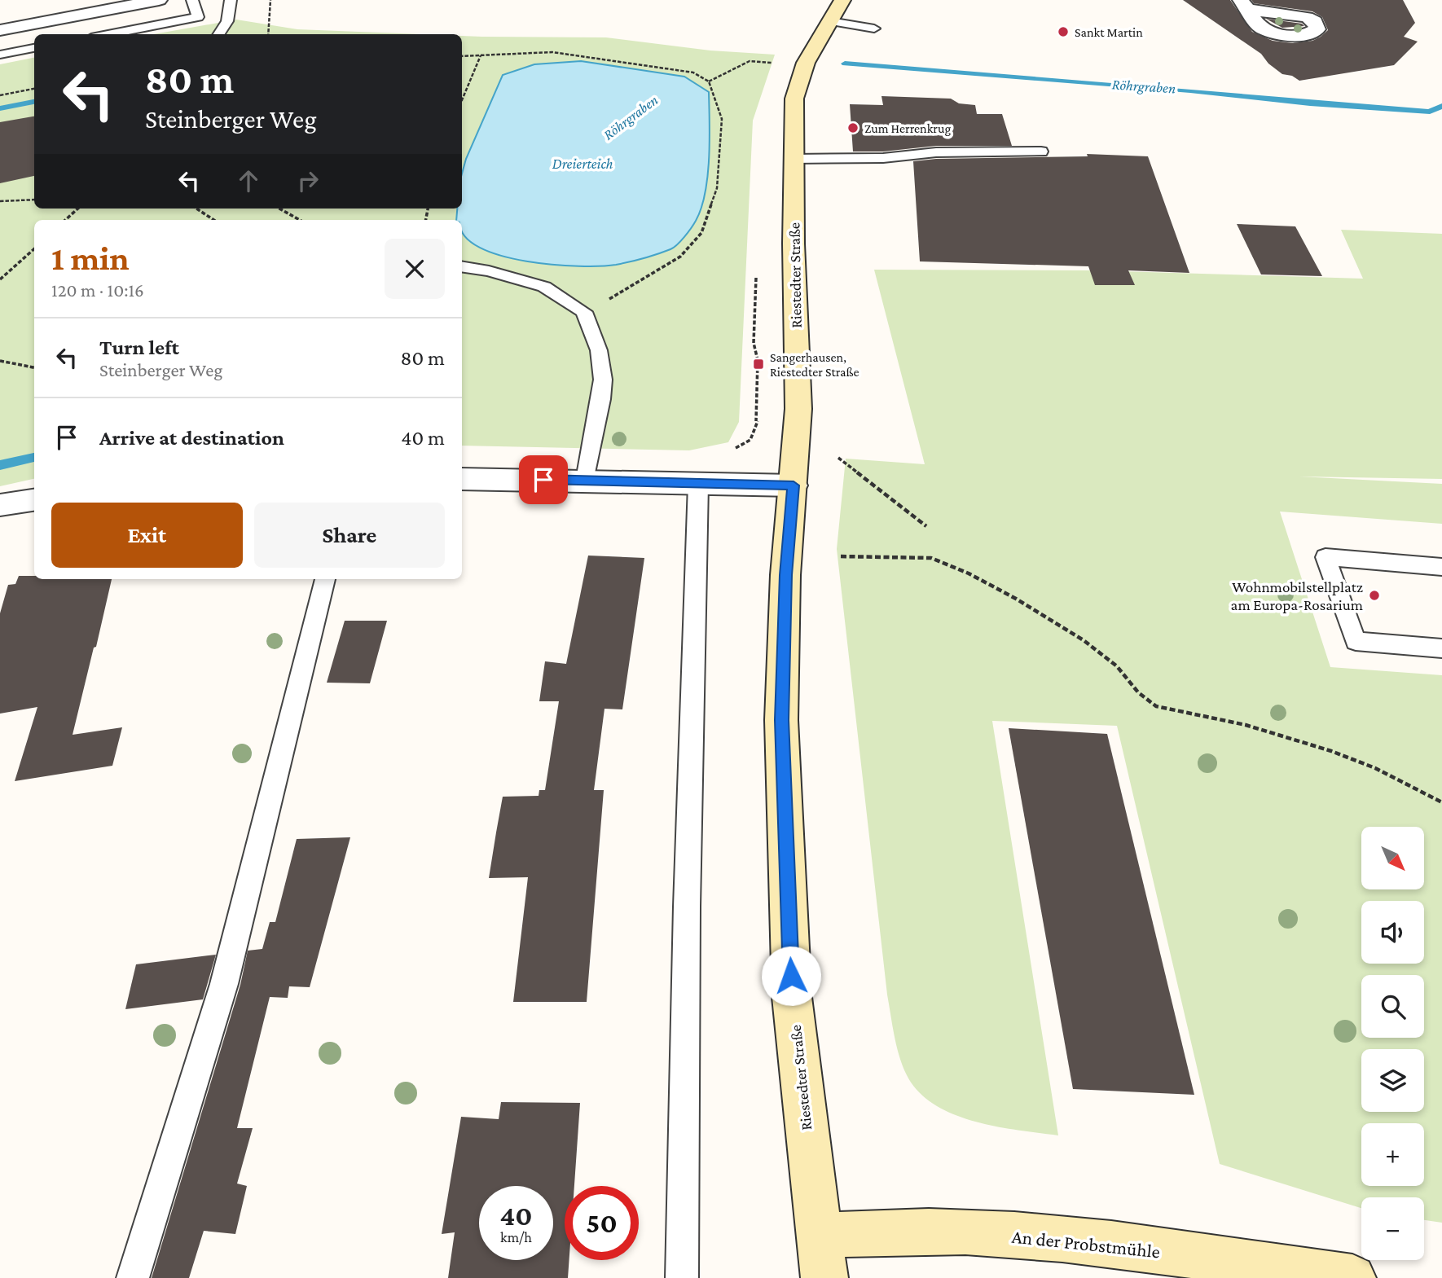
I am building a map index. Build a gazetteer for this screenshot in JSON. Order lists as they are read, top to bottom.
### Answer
{
  "streets": {
    "main road": ["Riestedter Straße", "An der Probstmühle"]
  },
  "crossings": [
    ["Riestedter Straße", "An der Probstmühle"]
  ],
  "water": ["Röhrgraben", "Dreierteich"],
  "places": {
    "other": ["Sankt Martin", "Zum Herrenkrug", "Wohnmobilstellplatz am Europa-Rosarium"],
    "transit": ["Sangerhausen, Riestedter Straße"]
  },
  "north": "bottom right",
  "page": {
    "turn": ["80 m", "Steinberger Weg"],
    "heading": ["1 min", "120 m · 10:16"],
    "list": [
      {
        "name": "Turn left",
        "note": "Steinberger Weg",
        "value": "80 m"
      },
      {
        "name": "Arrive at destination",
        "value": "40 m"
      }
    ],
    "buttons": ["Exit", "Share"],
    "map_buttons": ["+", "−"],
    "speed": "40 km/h",
    "limit": "50"
  }
}
